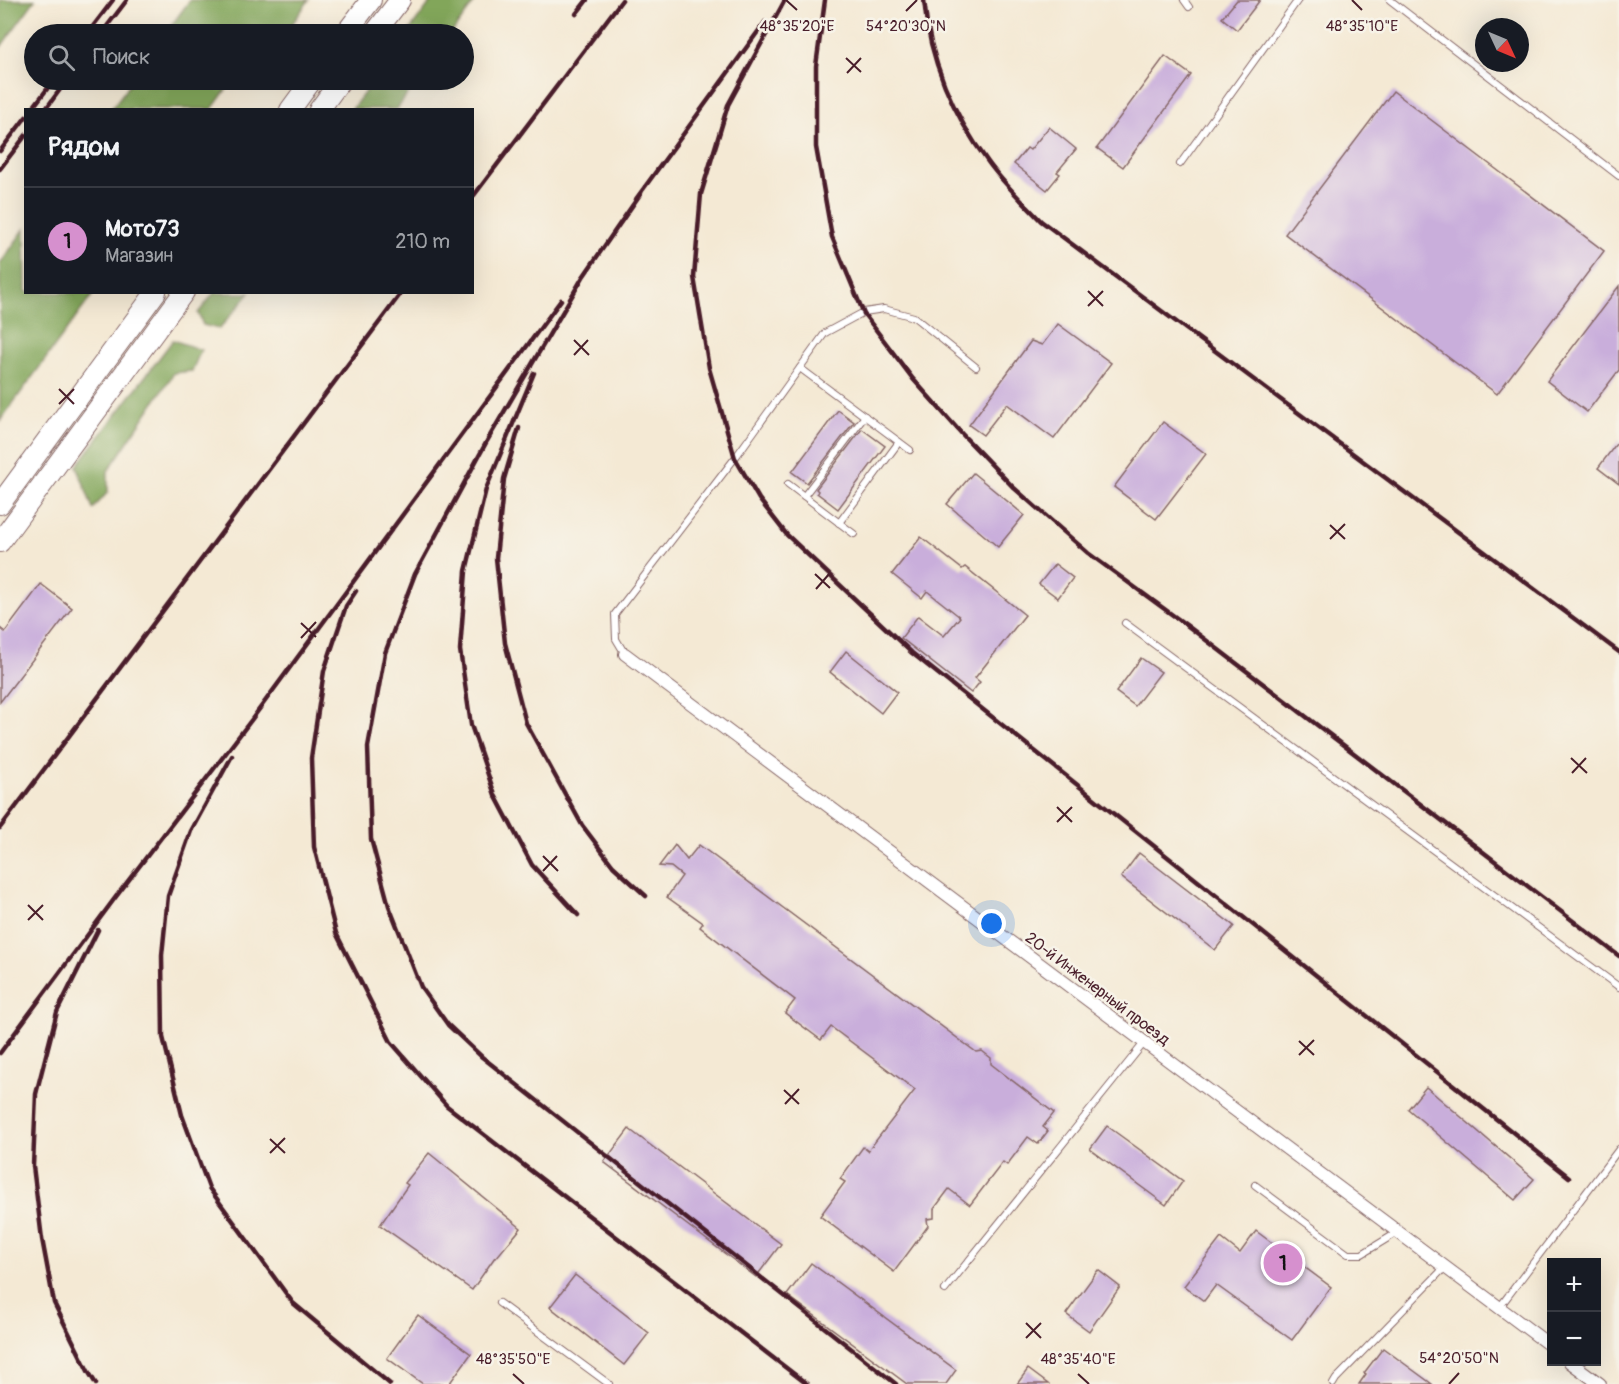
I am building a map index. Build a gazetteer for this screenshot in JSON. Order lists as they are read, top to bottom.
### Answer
{
  "streets": {
    "street": ["20-й Инженерный проезд"]
  },
  "north": "bottom right",
  "page": {
    "search": "Поиск",
    "heading": "Рядом",
    "list": [
      {
        "mark": "1",
        "name": "Мото73",
        "note": "Магазин",
        "value": "210 m"
      }
    ],
    "pins": "1",
    "map_buttons": ["+", "−"]
  },
  "coordinates": [
    "48°35'20\"E",
    "48°35'10\"E",
    "54°20'30\"N",
    "54°20'50\"N",
    "48°35'50\"E",
    "48°35'40\"E"
  ]
}
